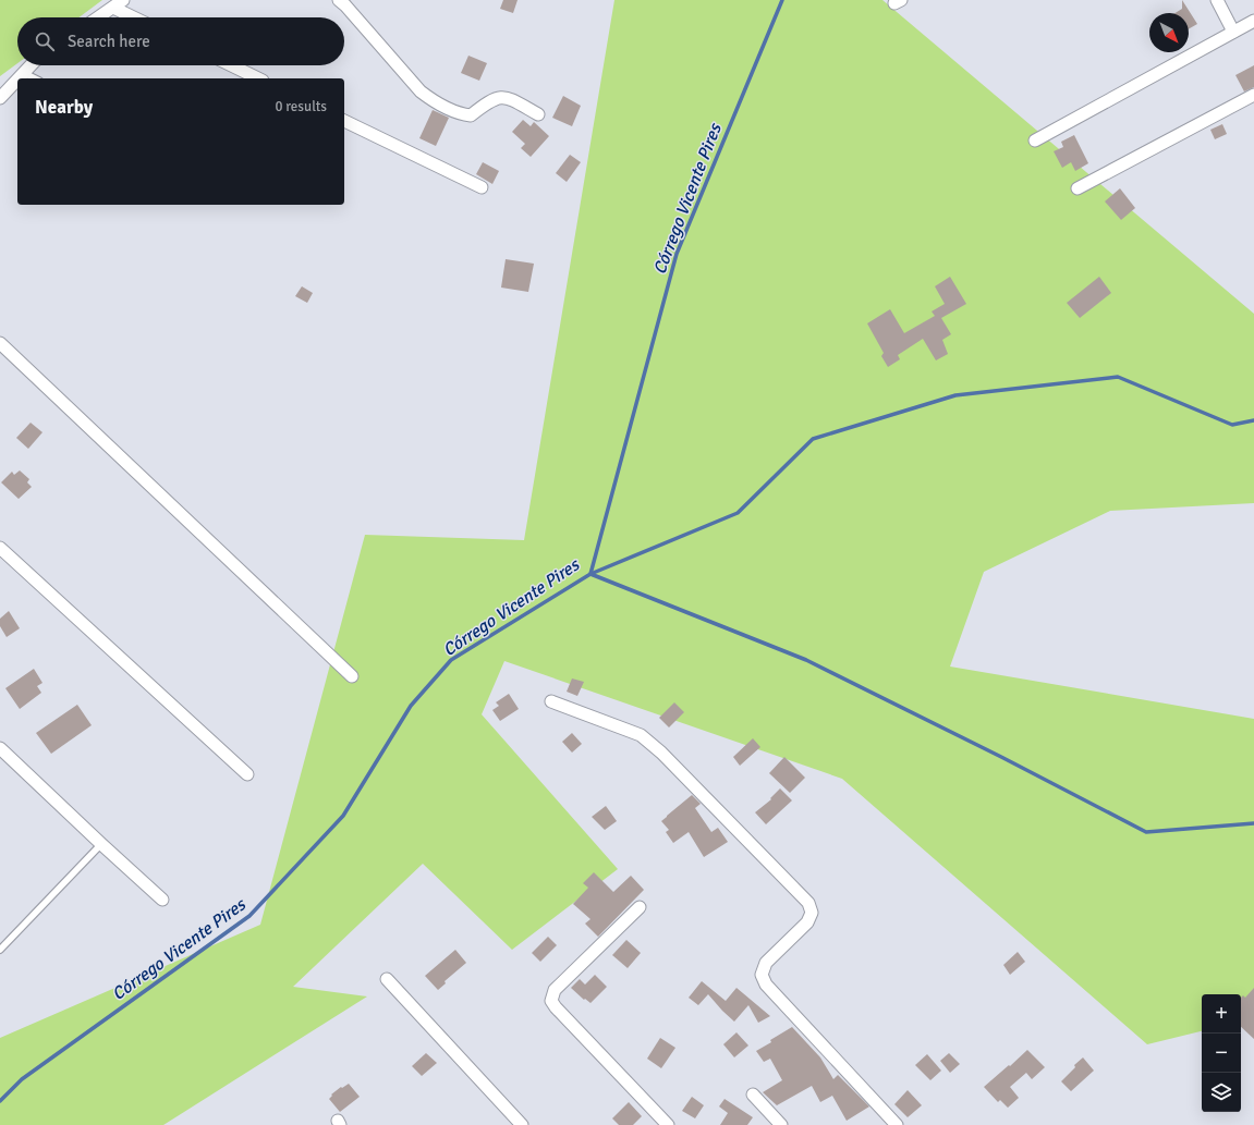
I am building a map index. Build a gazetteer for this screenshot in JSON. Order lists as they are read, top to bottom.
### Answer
{
  "water": ["Córrego Vicente Pires"],
  "north": "bottom right",
  "page": {
    "search": "Search here",
    "heading": ["Nearby", "0 results"],
    "map_buttons": ["+", "−"]
  }
}
